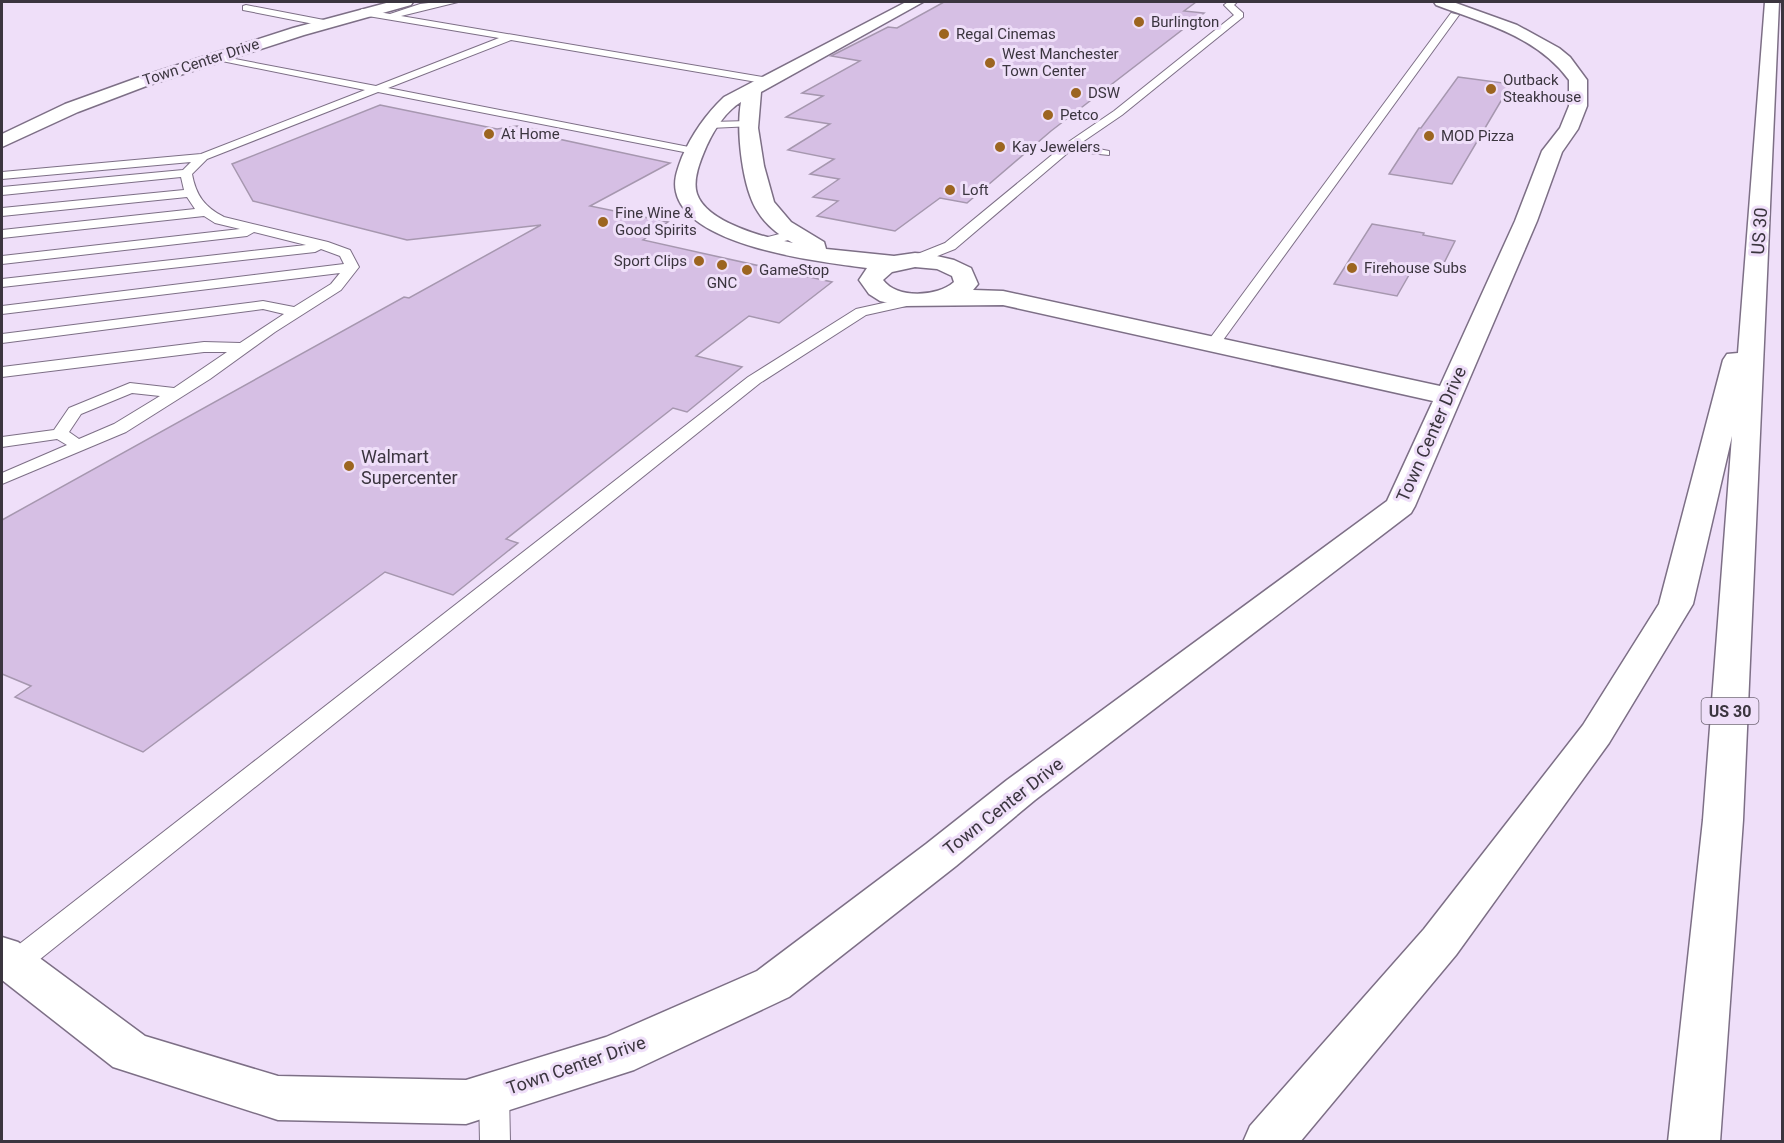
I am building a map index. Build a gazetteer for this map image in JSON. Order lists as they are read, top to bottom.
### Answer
{
  "streets": {
    "main road": ["Town Center Drive", "US 30"]
  },
  "places": [
    "Burlington",
    "Regal Cinemas",
    "West Manchester Town Center",
    "Outback Steakhouse",
    "DSW",
    "Petco",
    "At Home",
    "MOD Pizza",
    "Kay Jewelers",
    "Loft",
    "Fine Wine & Good Spirits",
    "Sport Clips",
    "GNC",
    "Firehouse Subs",
    "GameStop",
    "Walmart Supercenter"
  ]
}
